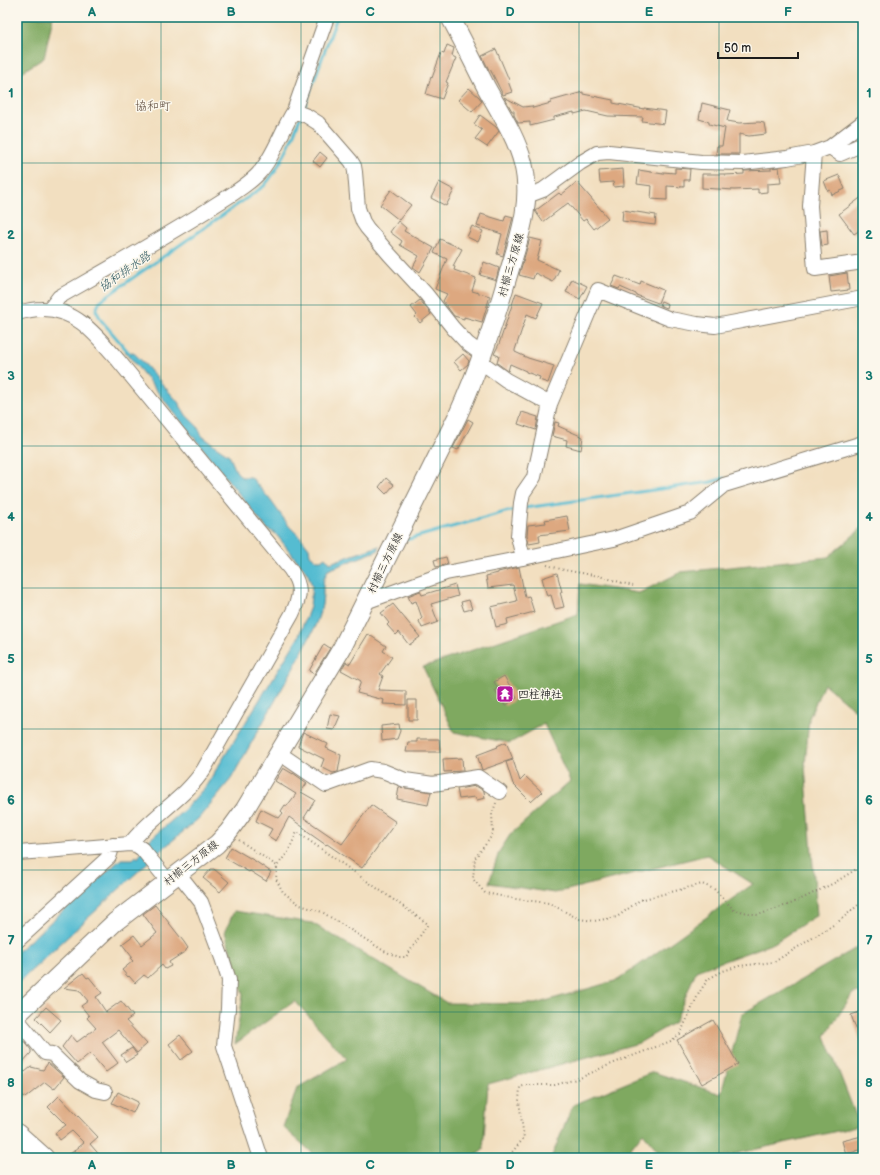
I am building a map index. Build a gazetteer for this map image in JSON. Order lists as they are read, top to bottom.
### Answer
{
  "streets": {
    "main road": ["村櫛三方原線"]
  },
  "districts": ["協和町"],
  "water": ["協和排水路"],
  "places": {
    "temple": ["四柱神社"]
  },
  "scale_bar": "50 m",
  "grid": {
    "columns": [
      "A",
      "B",
      "C",
      "D",
      "E",
      "F"
    ],
    "rows": [
      "1",
      "2",
      "3",
      "4",
      "5",
      "6",
      "7",
      "8"
    ]
  }
}
